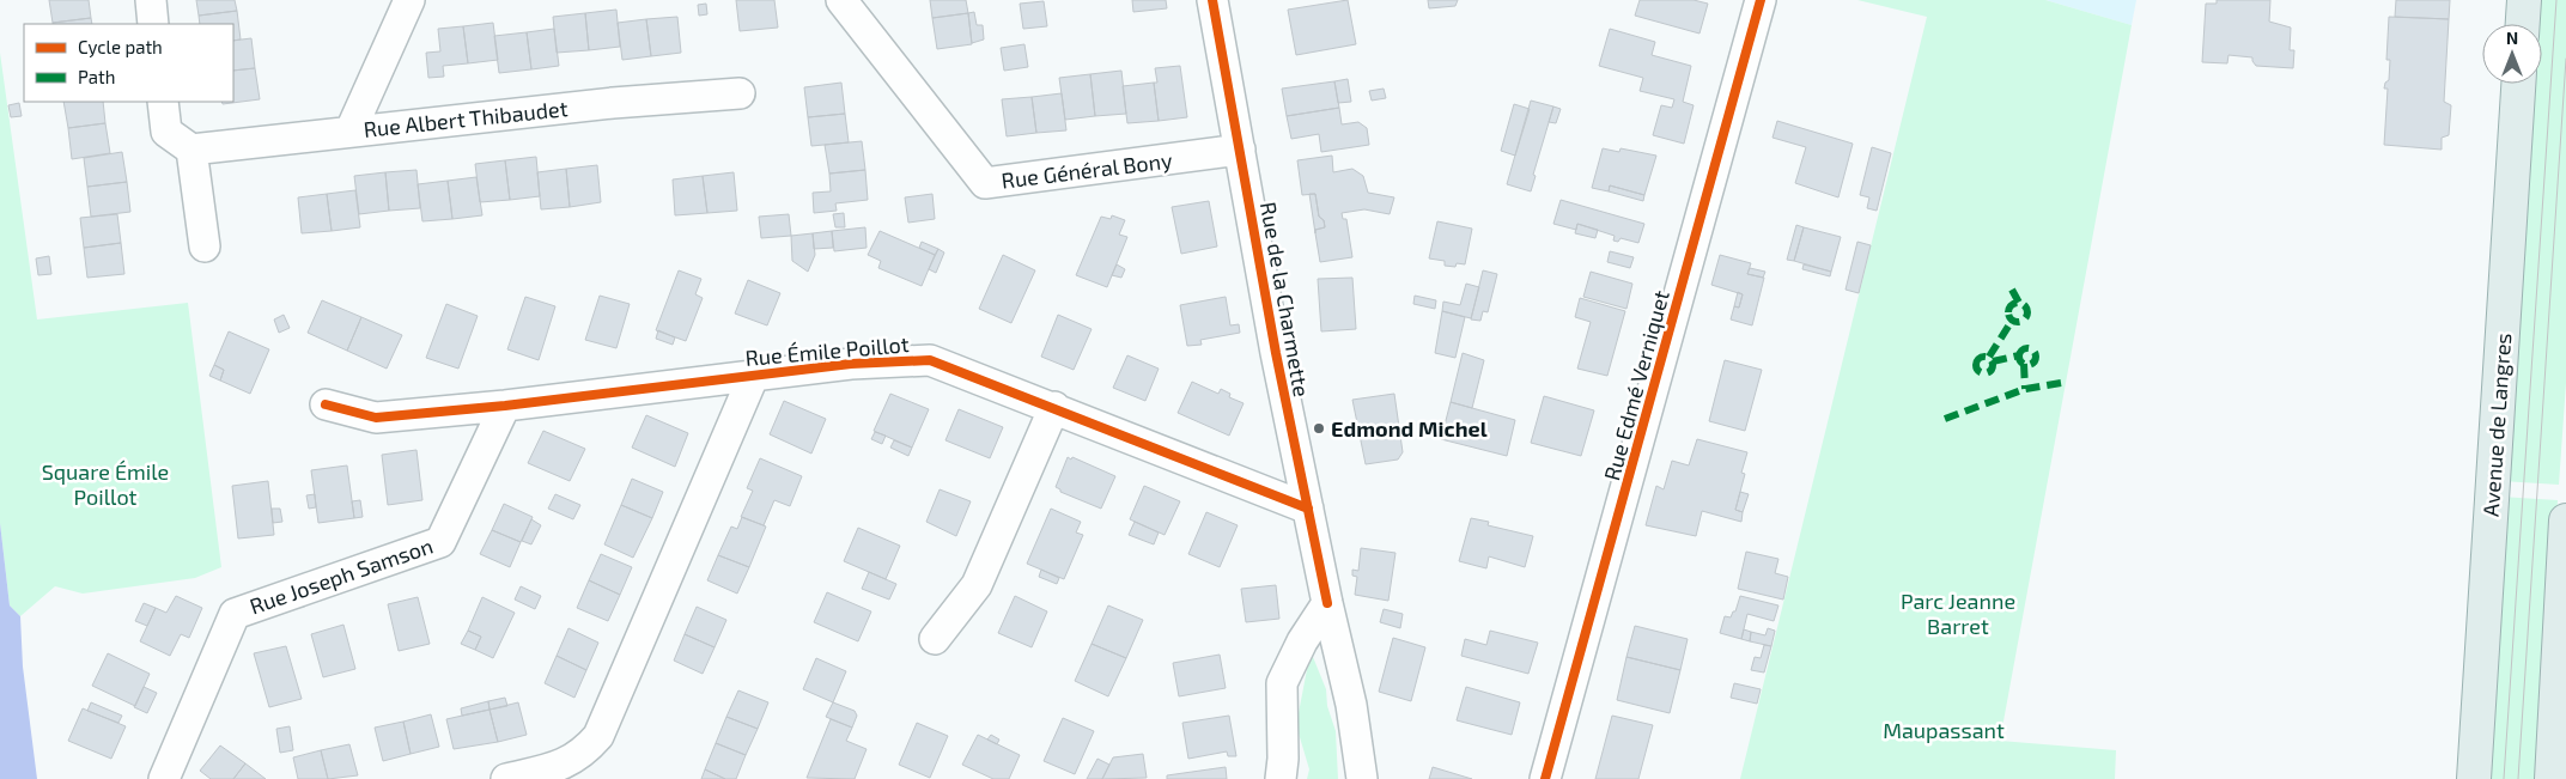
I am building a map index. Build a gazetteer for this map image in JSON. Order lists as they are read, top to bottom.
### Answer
{
  "streets": {
    "main road": ["Avenue de Langres"],
    "street": [
      "Rue Albert Thibaudet",
      "Rue Général Bony",
      "Rue de la Charmette",
      "Rue Émile Poillot",
      "Rue Edmé Verniquet",
      "Rue Joseph Samson"
    ]
  },
  "crossings": [
    ["Rue Général Bony", "Rue de la Charmette"],
    ["Rue de la Charmette", "Rue Émile Poillot"],
    ["Rue Émile Poillot", "Rue Joseph Samson"]
  ],
  "parks": ["Square Émile Poillot", "Parc Jeanne Barret", "Maupassant"],
  "places": ["Edmond Michel"],
  "legend": ["Cycle path", "Path"],
  "north": "top"
}
